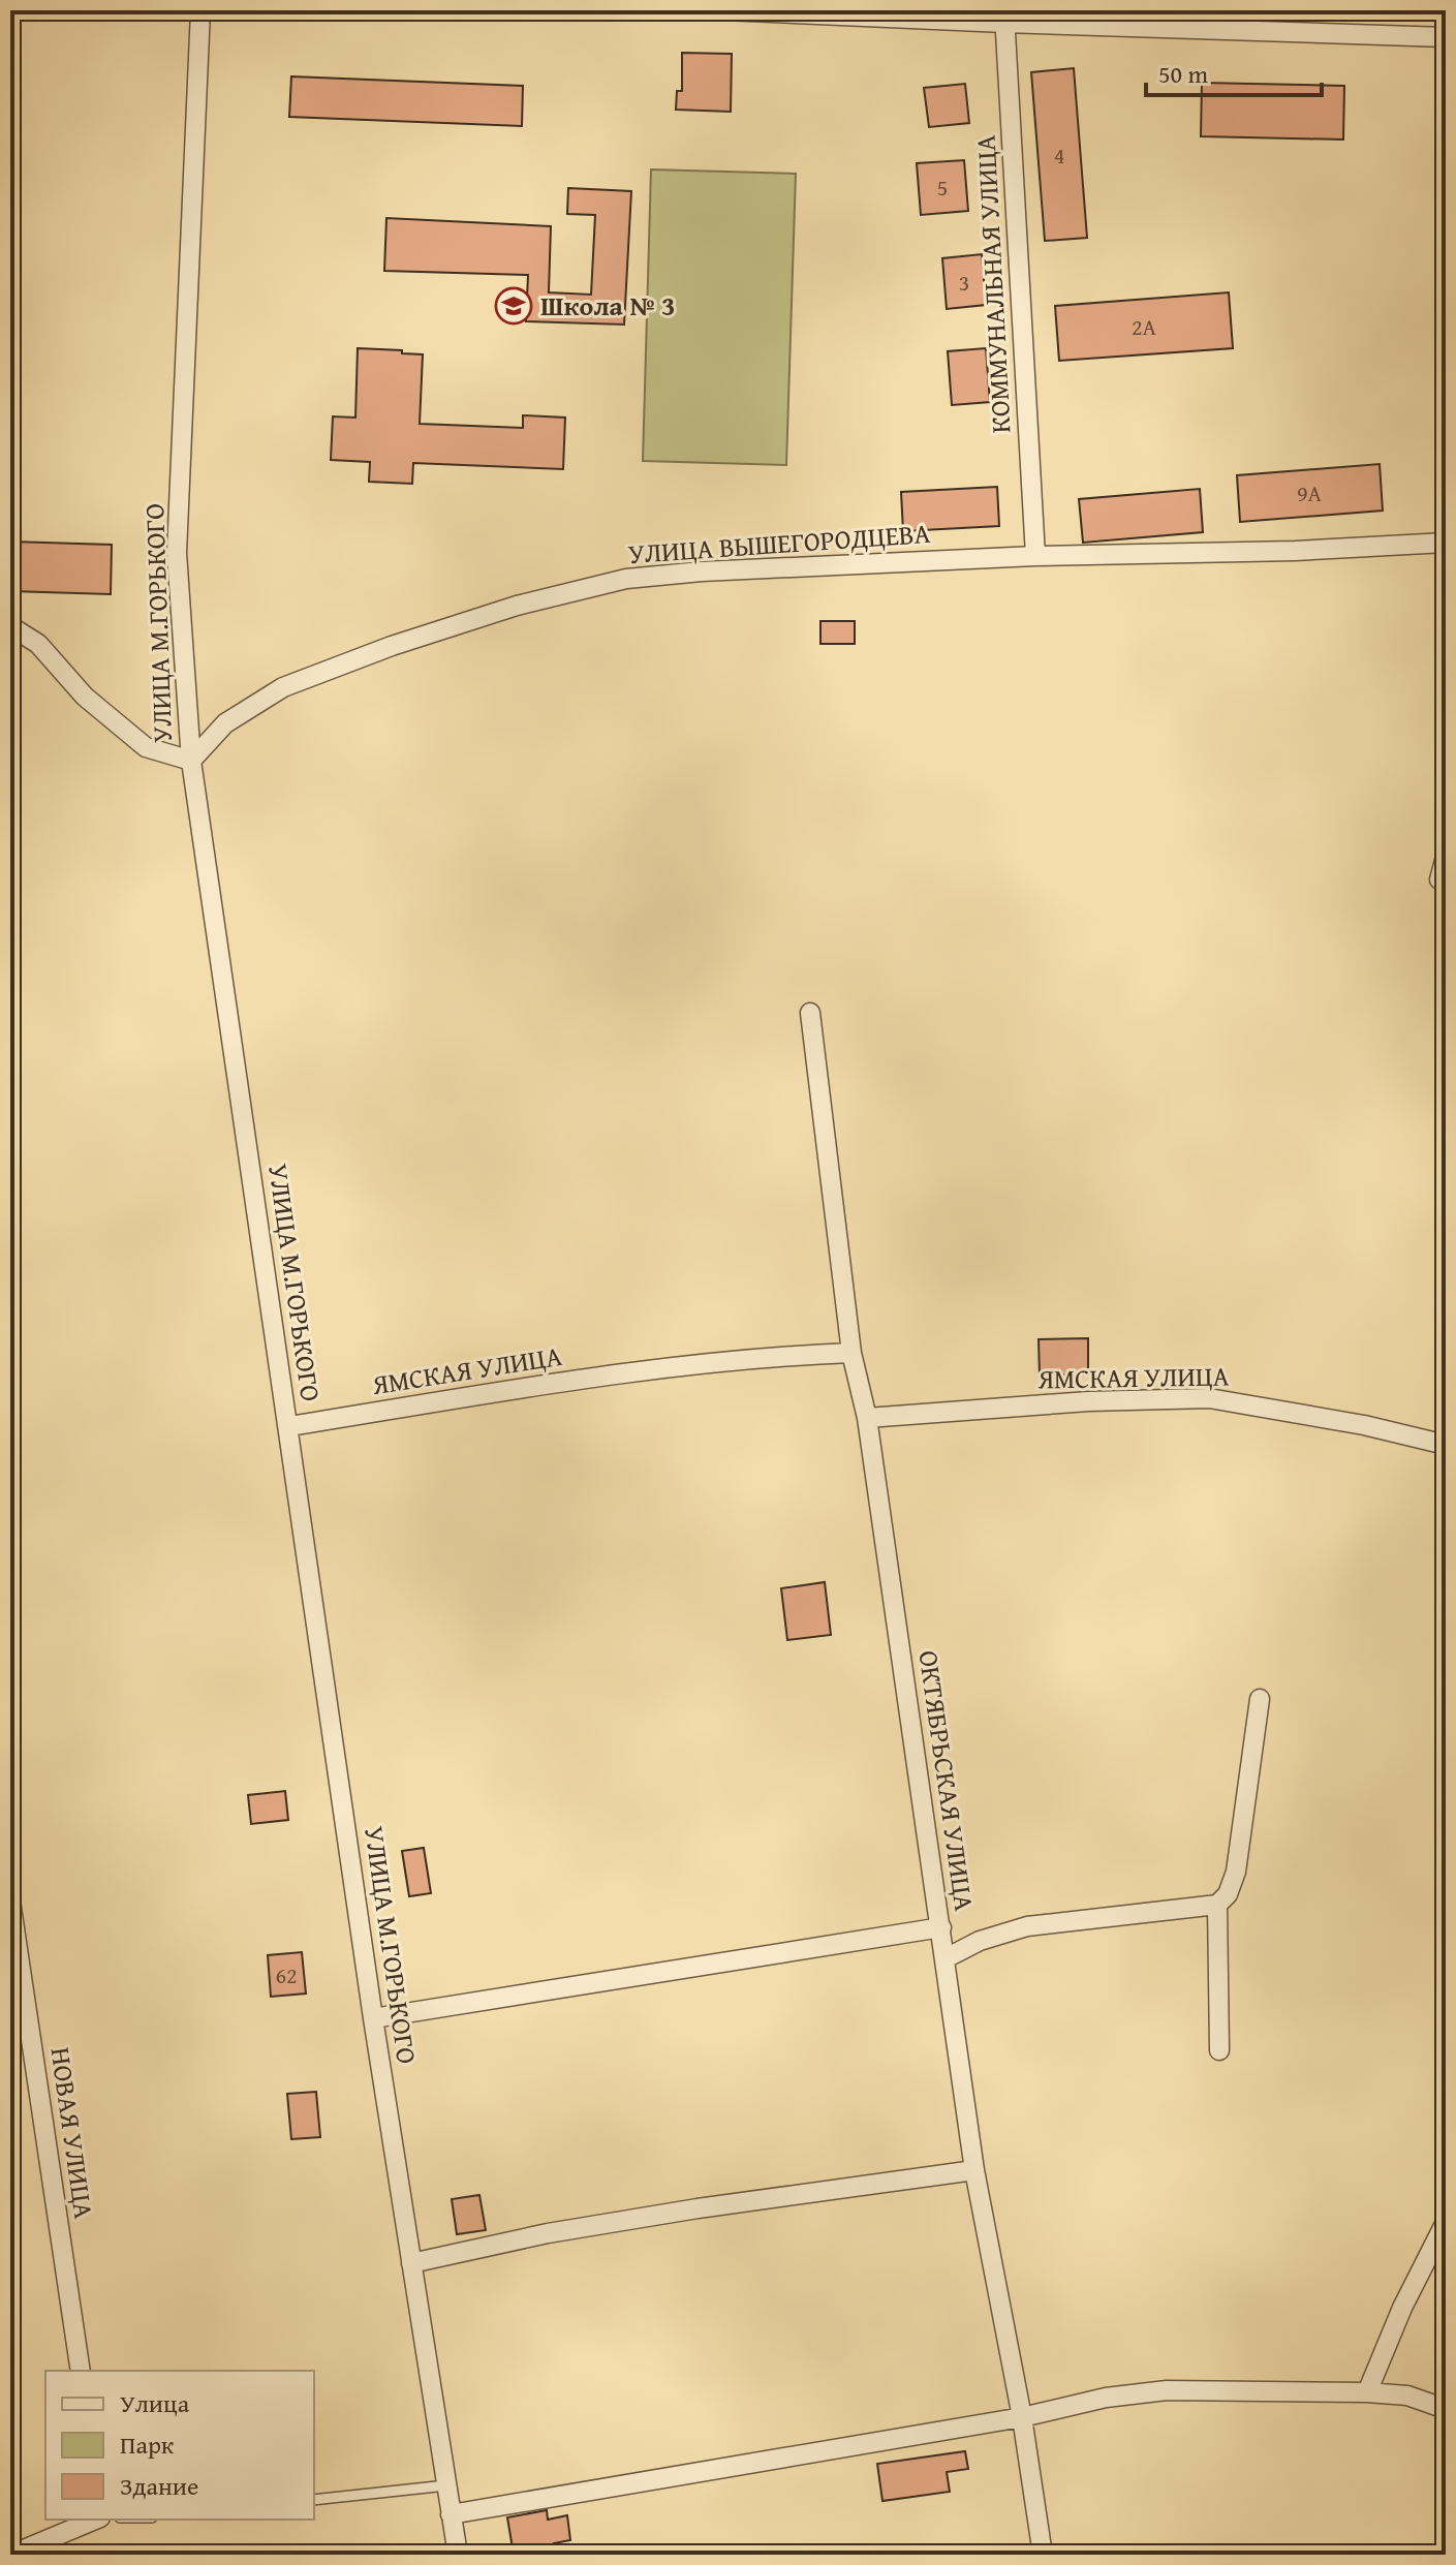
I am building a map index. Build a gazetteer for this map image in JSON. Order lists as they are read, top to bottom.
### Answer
{
  "streets": {
    "street": [
      "КОММУНАЛЬНАЯ УЛИЦА",
      "УЛИЦА ВЫШЕГОРОДЦЕВА",
      "УЛИЦА М.ГОРЬКОГО",
      "ЯМСКАЯ УЛИЦА",
      "ОКТЯБРЬСКАЯ УЛИЦА",
      "НОВАЯ УЛИЦА"
    ]
  },
  "crossings": [
    ["КОММУНАЛЬНАЯ УЛИЦА", "УЛИЦА ВЫШЕГОРОДЦЕВА"],
    ["УЛИЦА ВЫШЕГОРОДЦЕВА", "УЛИЦА М.ГОРЬКОГО"],
    ["УЛИЦА М.ГОРЬКОГО", "ЯМСКАЯ УЛИЦА"],
    ["ЯМСКАЯ УЛИЦА", "ОКТЯБРЬСКАЯ УЛИЦА"]
  ],
  "places": {
    "school or university": ["Школа № 3"]
  },
  "house_numbers": [
    "4",
    "5",
    "3",
    "2А",
    "9А",
    "62"
  ],
  "legend": ["Улица", "Парк", "Здание"],
  "scale_bar": "50 m"
}
